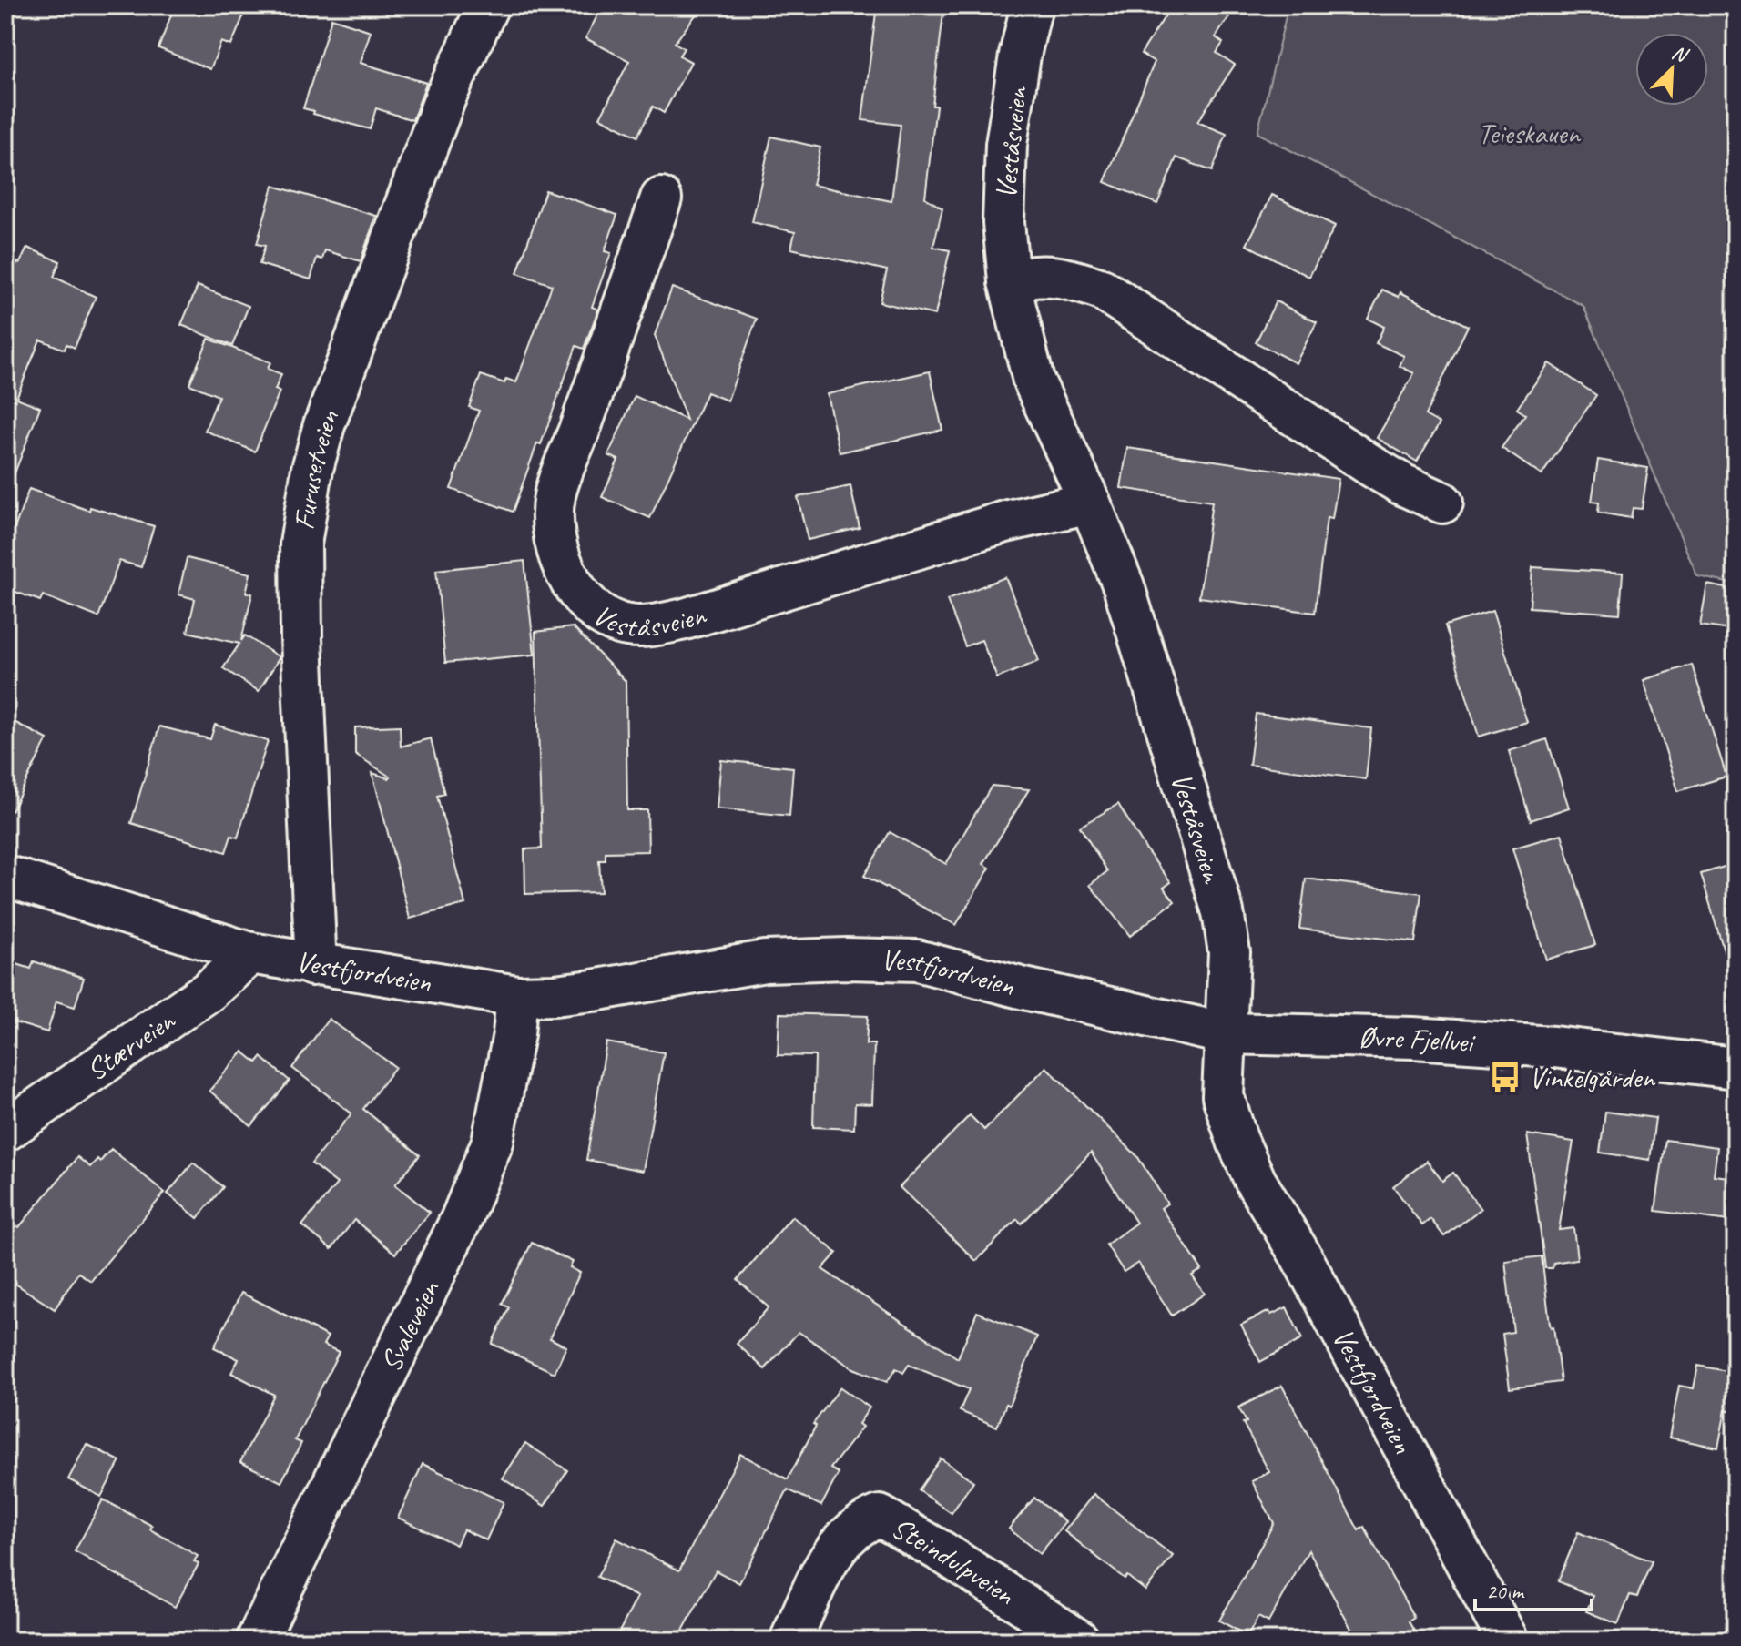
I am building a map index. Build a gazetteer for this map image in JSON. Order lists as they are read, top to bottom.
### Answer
{
  "streets": {
    "street": [
      "Veståsveien",
      "Furusetveien",
      "Vestfjordveien",
      "Øvre Fjellvei",
      "Stærveien",
      "Svaleveien",
      "Steindulpveien"
    ]
  },
  "crossings": [
    ["Veståsveien", "Vestfjordveien"],
    ["Veståsveien", "Øvre Fjellvei"],
    ["Furusetveien", "Vestfjordveien"],
    ["Vestfjordveien", "Øvre Fjellvei"],
    ["Vestfjordveien", "Stærveien"],
    ["Vestfjordveien", "Svaleveien"]
  ],
  "parks": ["Teieskauen"],
  "places": {
    "bus stop": ["Vinkelgården"]
  },
  "scale_bar": "20 m",
  "north": "top right"
}
